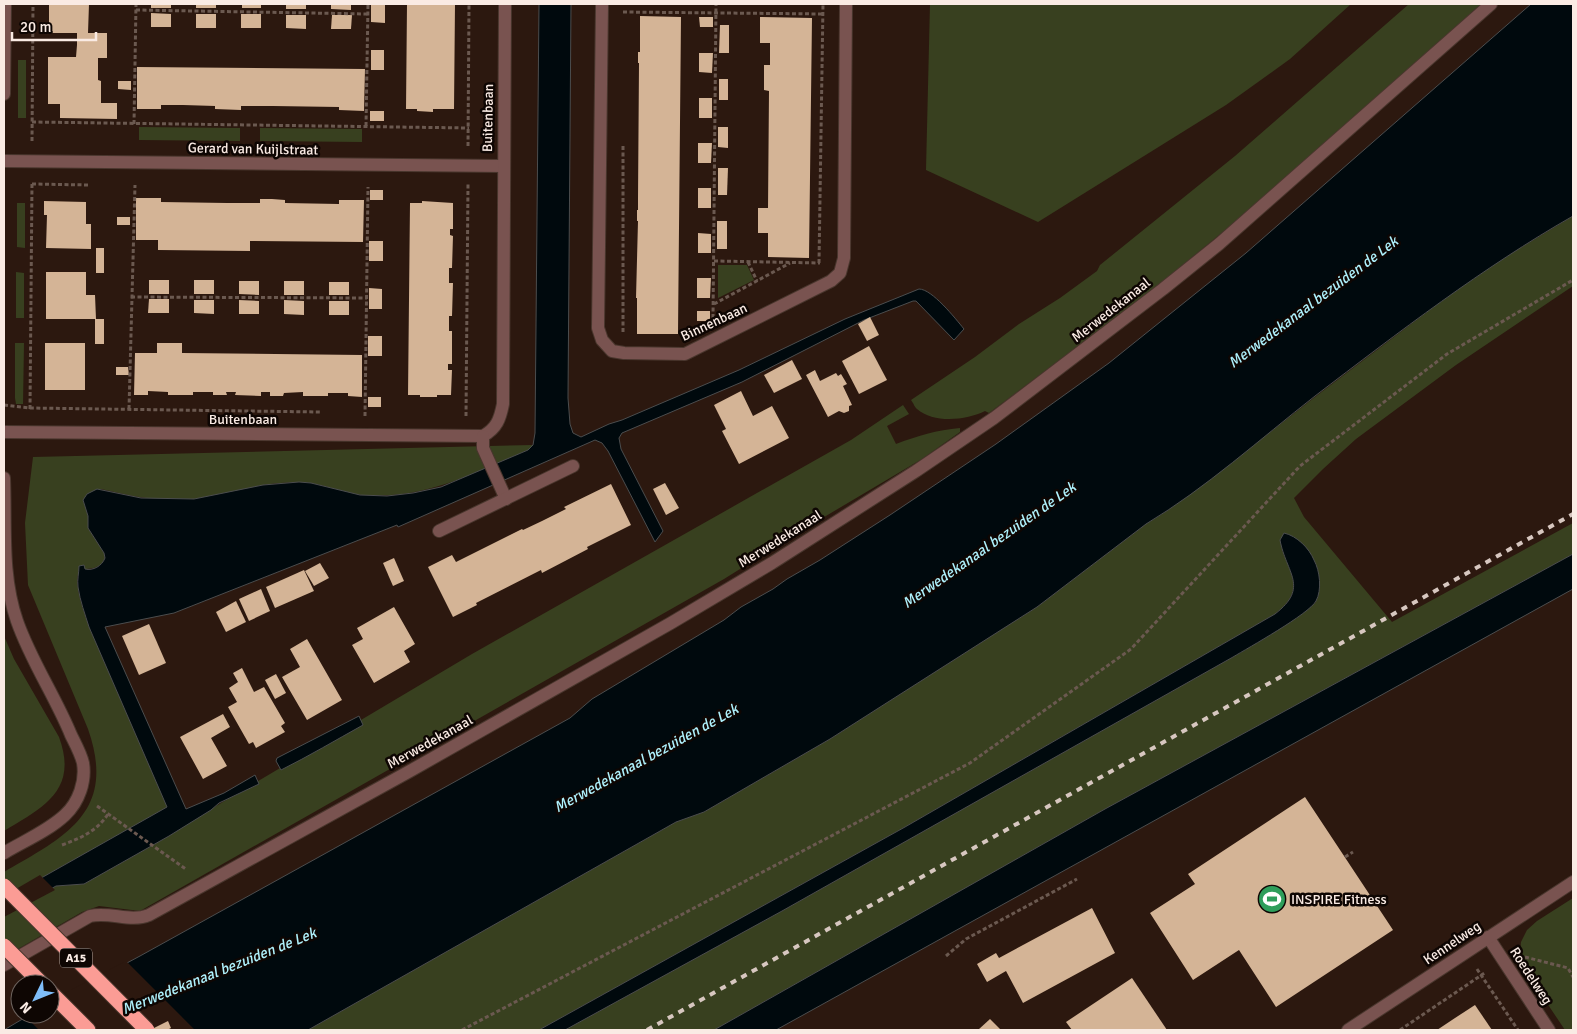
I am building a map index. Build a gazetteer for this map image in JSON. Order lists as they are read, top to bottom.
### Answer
{
  "streets": {
    "highway": ["A15"],
    "street": [
      "Buitenbaan",
      "Gerard van Kuijlstraat",
      "Merwedekanaal",
      "Binnenbaan",
      "Kennelweg",
      "Roedelweg"
    ]
  },
  "crossings": [
    ["Buitenbaan", "Gerard van Kuijlstraat"],
    ["Kennelweg", "Roedelweg"]
  ],
  "water": ["Merwedekanaal bezuiden de Lek"],
  "places": {
    "sports": ["INSPIRE Fitness"]
  },
  "scale_bar": "20 m",
  "north": "bottom left"
}
